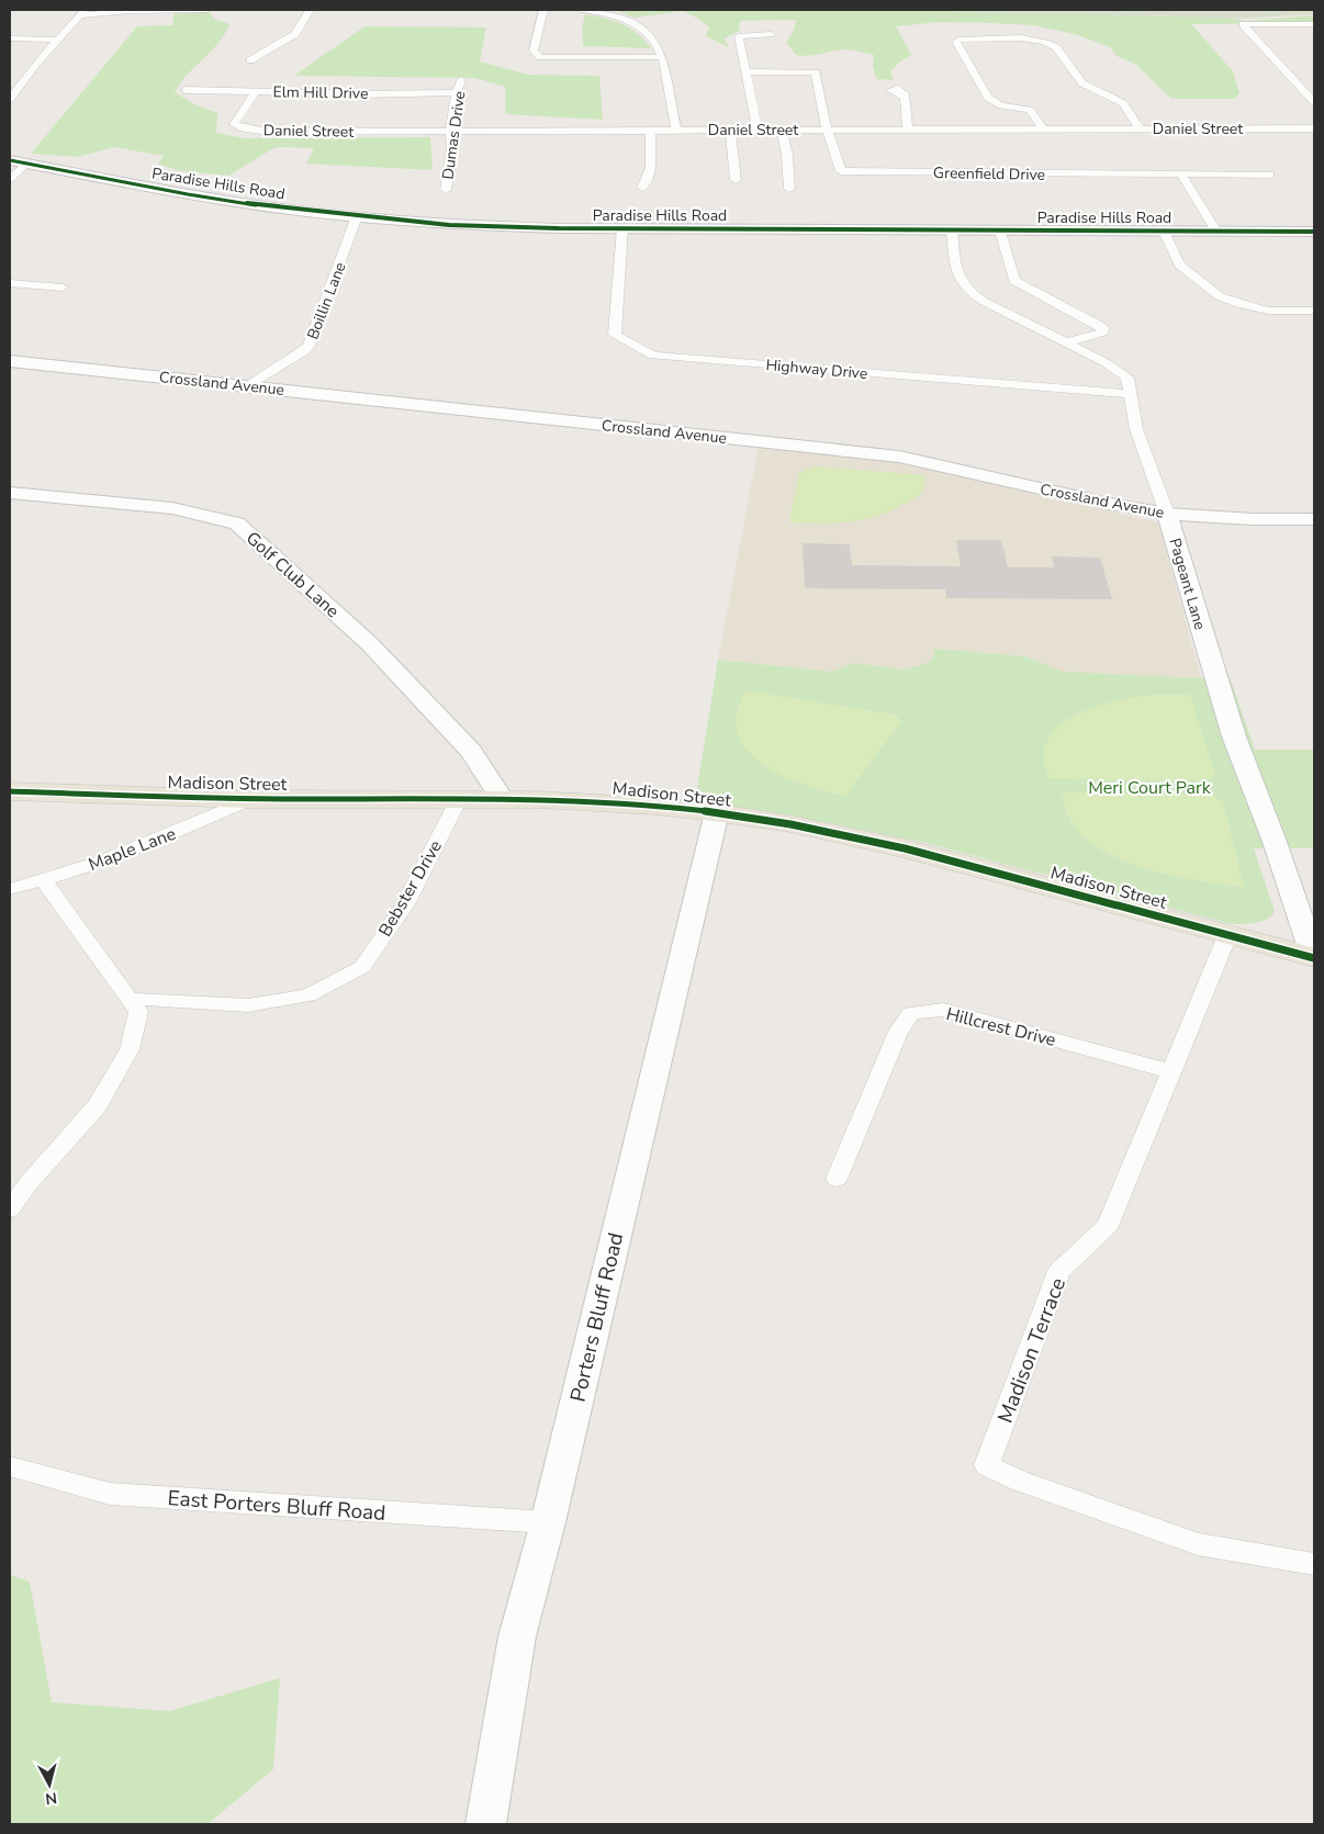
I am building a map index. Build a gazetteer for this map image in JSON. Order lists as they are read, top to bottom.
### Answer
{
  "streets": {
    "main road": ["Madison Street"],
    "street": [
      "Elm Hill Drive",
      "Daniel Street",
      "Dumas Drive",
      "Greenfield Drive",
      "Paradise Hills Road",
      "Boillin Lane",
      "Highway Drive",
      "Crossland Avenue",
      "Golf Club Lane",
      "Pageant Lane",
      "Maple Lane",
      "Bebster Drive",
      "Hillcrest Drive",
      "Porters Bluff Road",
      "Madison Terrace",
      "East Porters Bluff Road"
    ]
  },
  "crossings": [
    ["Elm Hill Drive", "Daniel Street"],
    ["Elm Hill Drive", "Dumas Drive"],
    ["Daniel Street", "Dumas Drive"],
    ["Daniel Street", "Greenfield Drive"],
    ["Paradise Hills Road", "Boillin Lane"],
    ["Paradise Hills Road", "Highway Drive"],
    ["Paradise Hills Road", "Pageant Lane"],
    ["Boillin Lane", "Crossland Avenue"],
    ["Highway Drive", "Pageant Lane"],
    ["Crossland Avenue", "Pageant Lane"],
    ["Golf Club Lane", "Madison Street"],
    ["Pageant Lane", "Madison Street"],
    ["Madison Street", "Maple Lane"],
    ["Madison Street", "Bebster Drive"],
    ["Madison Street", "Porters Bluff Road"],
    ["Madison Street", "Madison Terrace"],
    ["Hillcrest Drive", "Madison Terrace"],
    ["Porters Bluff Road", "East Porters Bluff Road"]
  ],
  "parks": ["Meri Court Park"],
  "north": "bottom"
}
